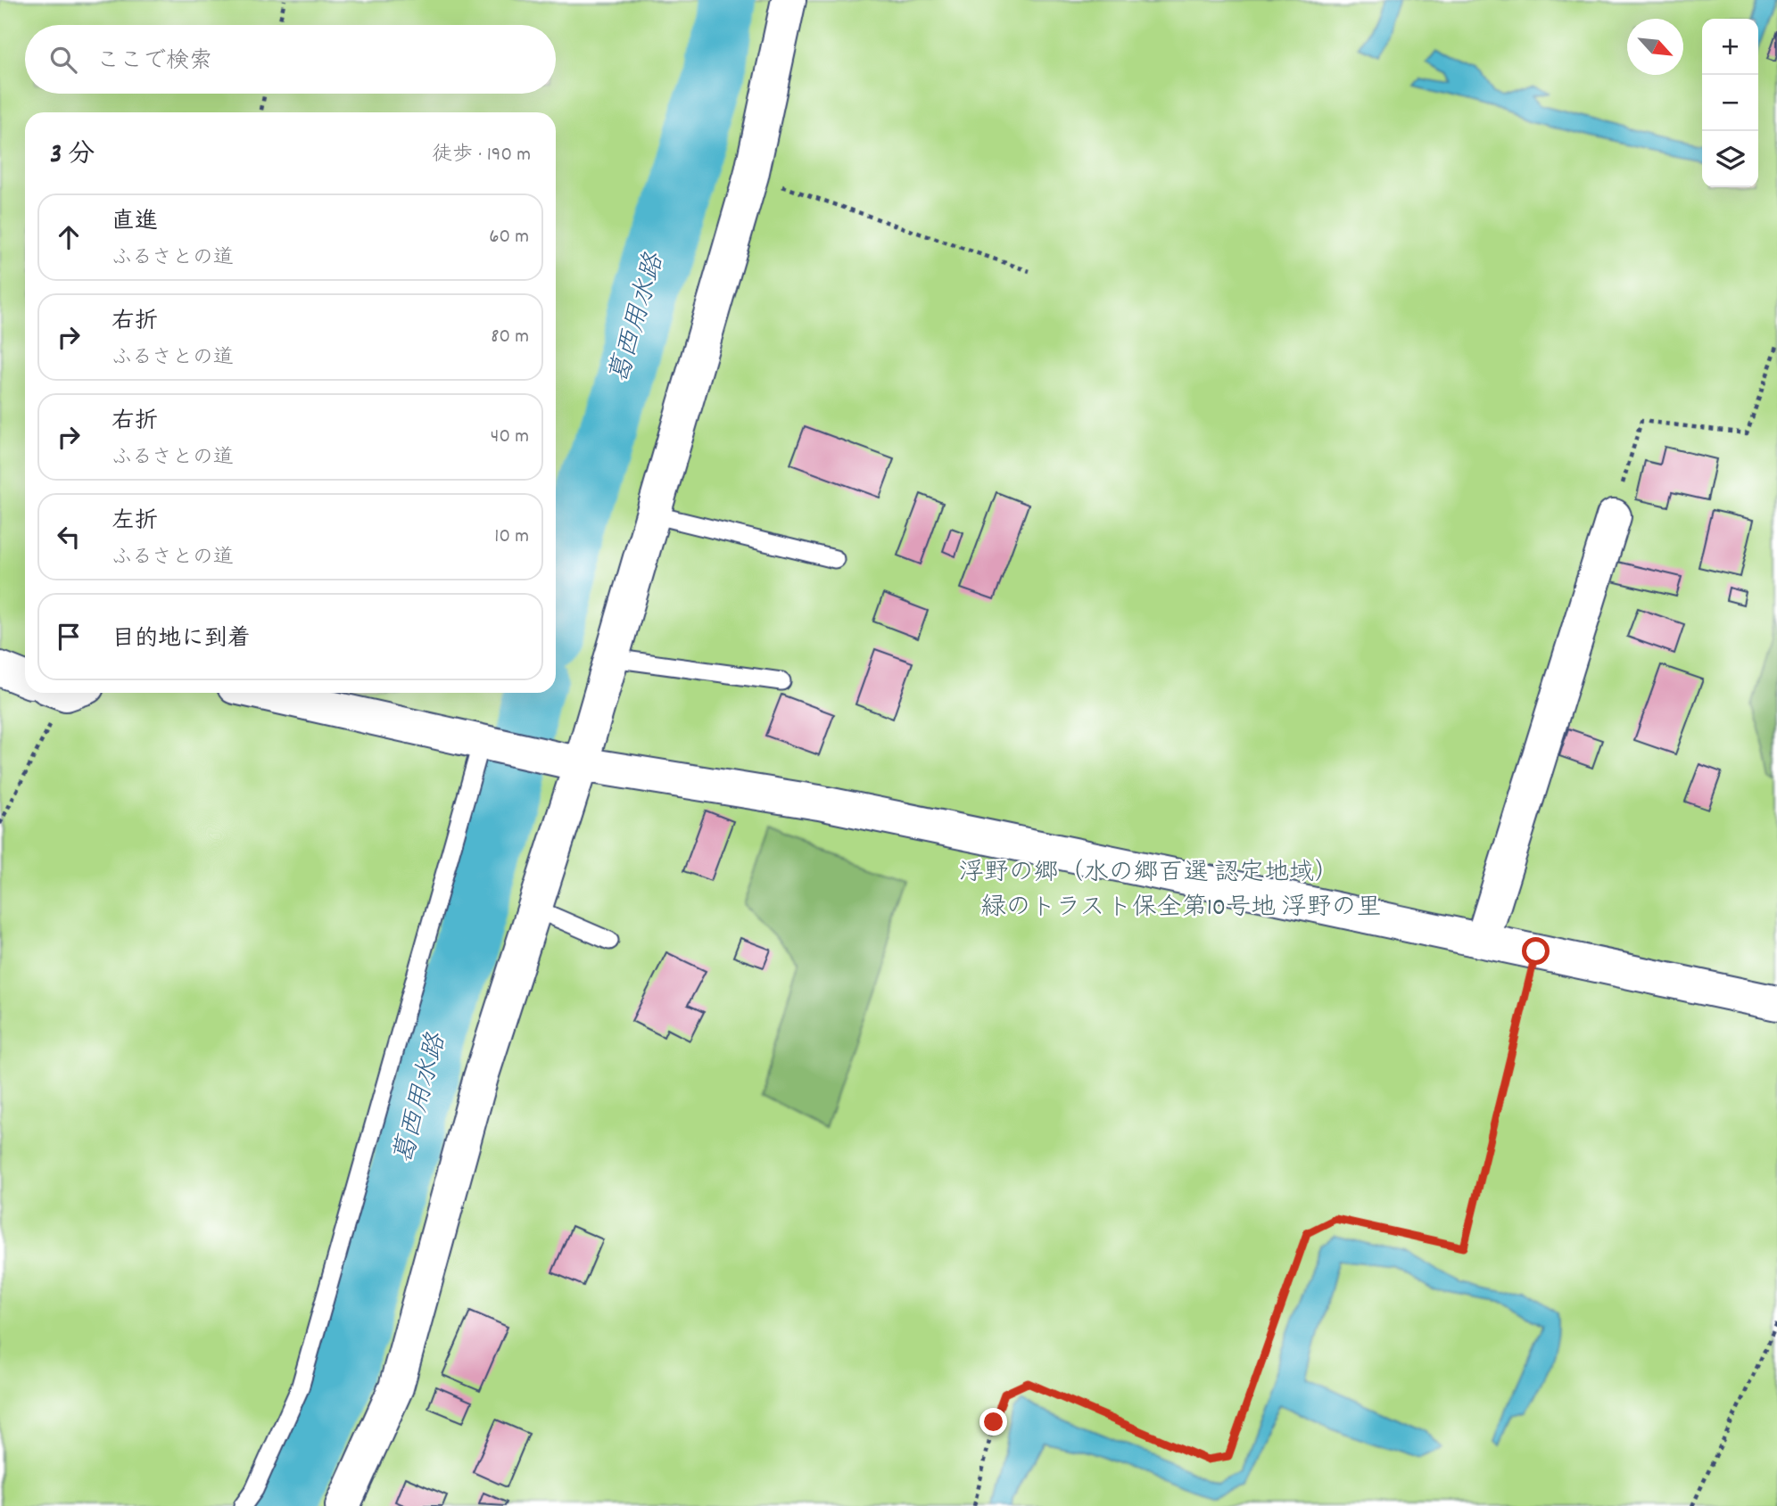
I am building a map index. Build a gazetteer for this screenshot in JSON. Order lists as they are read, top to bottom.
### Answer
{
  "water": ["葛西用水路"],
  "parks": ["浮野の郷（水の郷百選 認定地域）", "緑のトラスト保全第10号地 浮野の里"],
  "north": "bottom right",
  "page": {
    "map_buttons": ["+", "−"],
    "search": "ここで検索",
    "heading": ["3 分", "徒歩 · 190 m"],
    "list": [
      ["直進", "ふるさとの道", "60 m"],
      ["右折", "ふるさとの道", "80 m"],
      ["右折", "ふるさとの道", "40 m"],
      ["左折", "ふるさとの道", "10 m"],
      "目的地に到着"
    ]
  }
}
